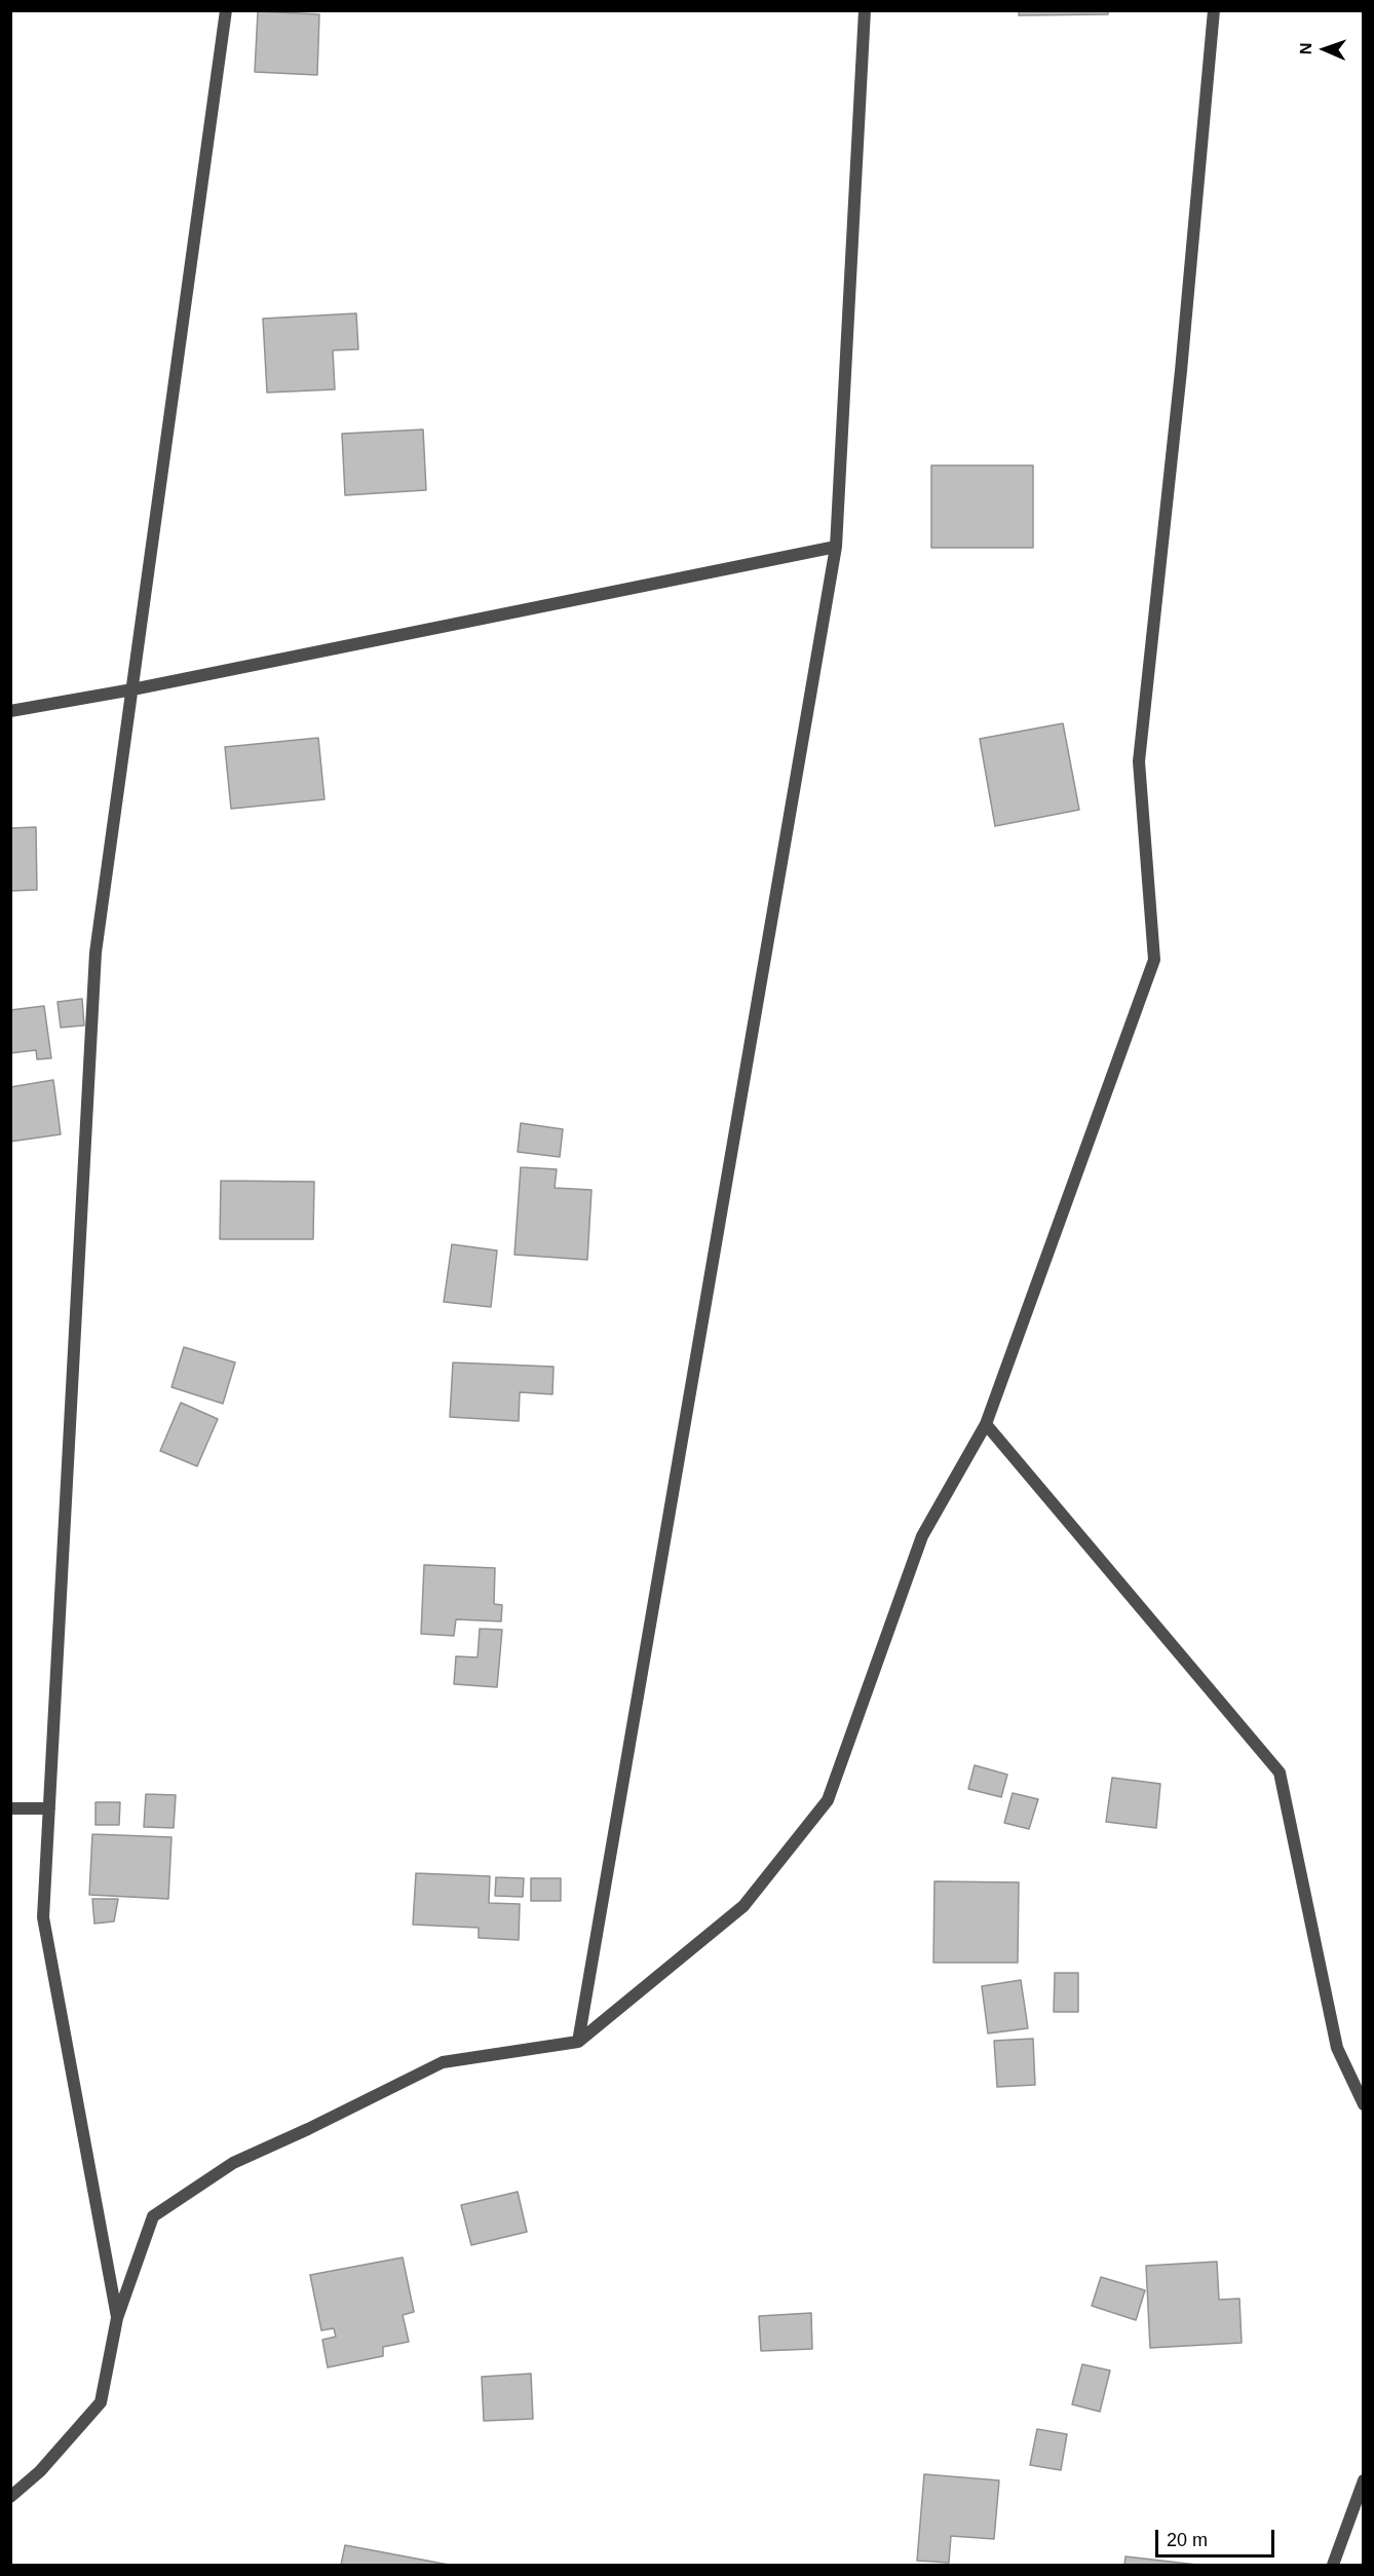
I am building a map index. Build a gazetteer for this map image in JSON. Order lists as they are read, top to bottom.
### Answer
{
  "scale_bar": "20 m",
  "north": "left"
}
